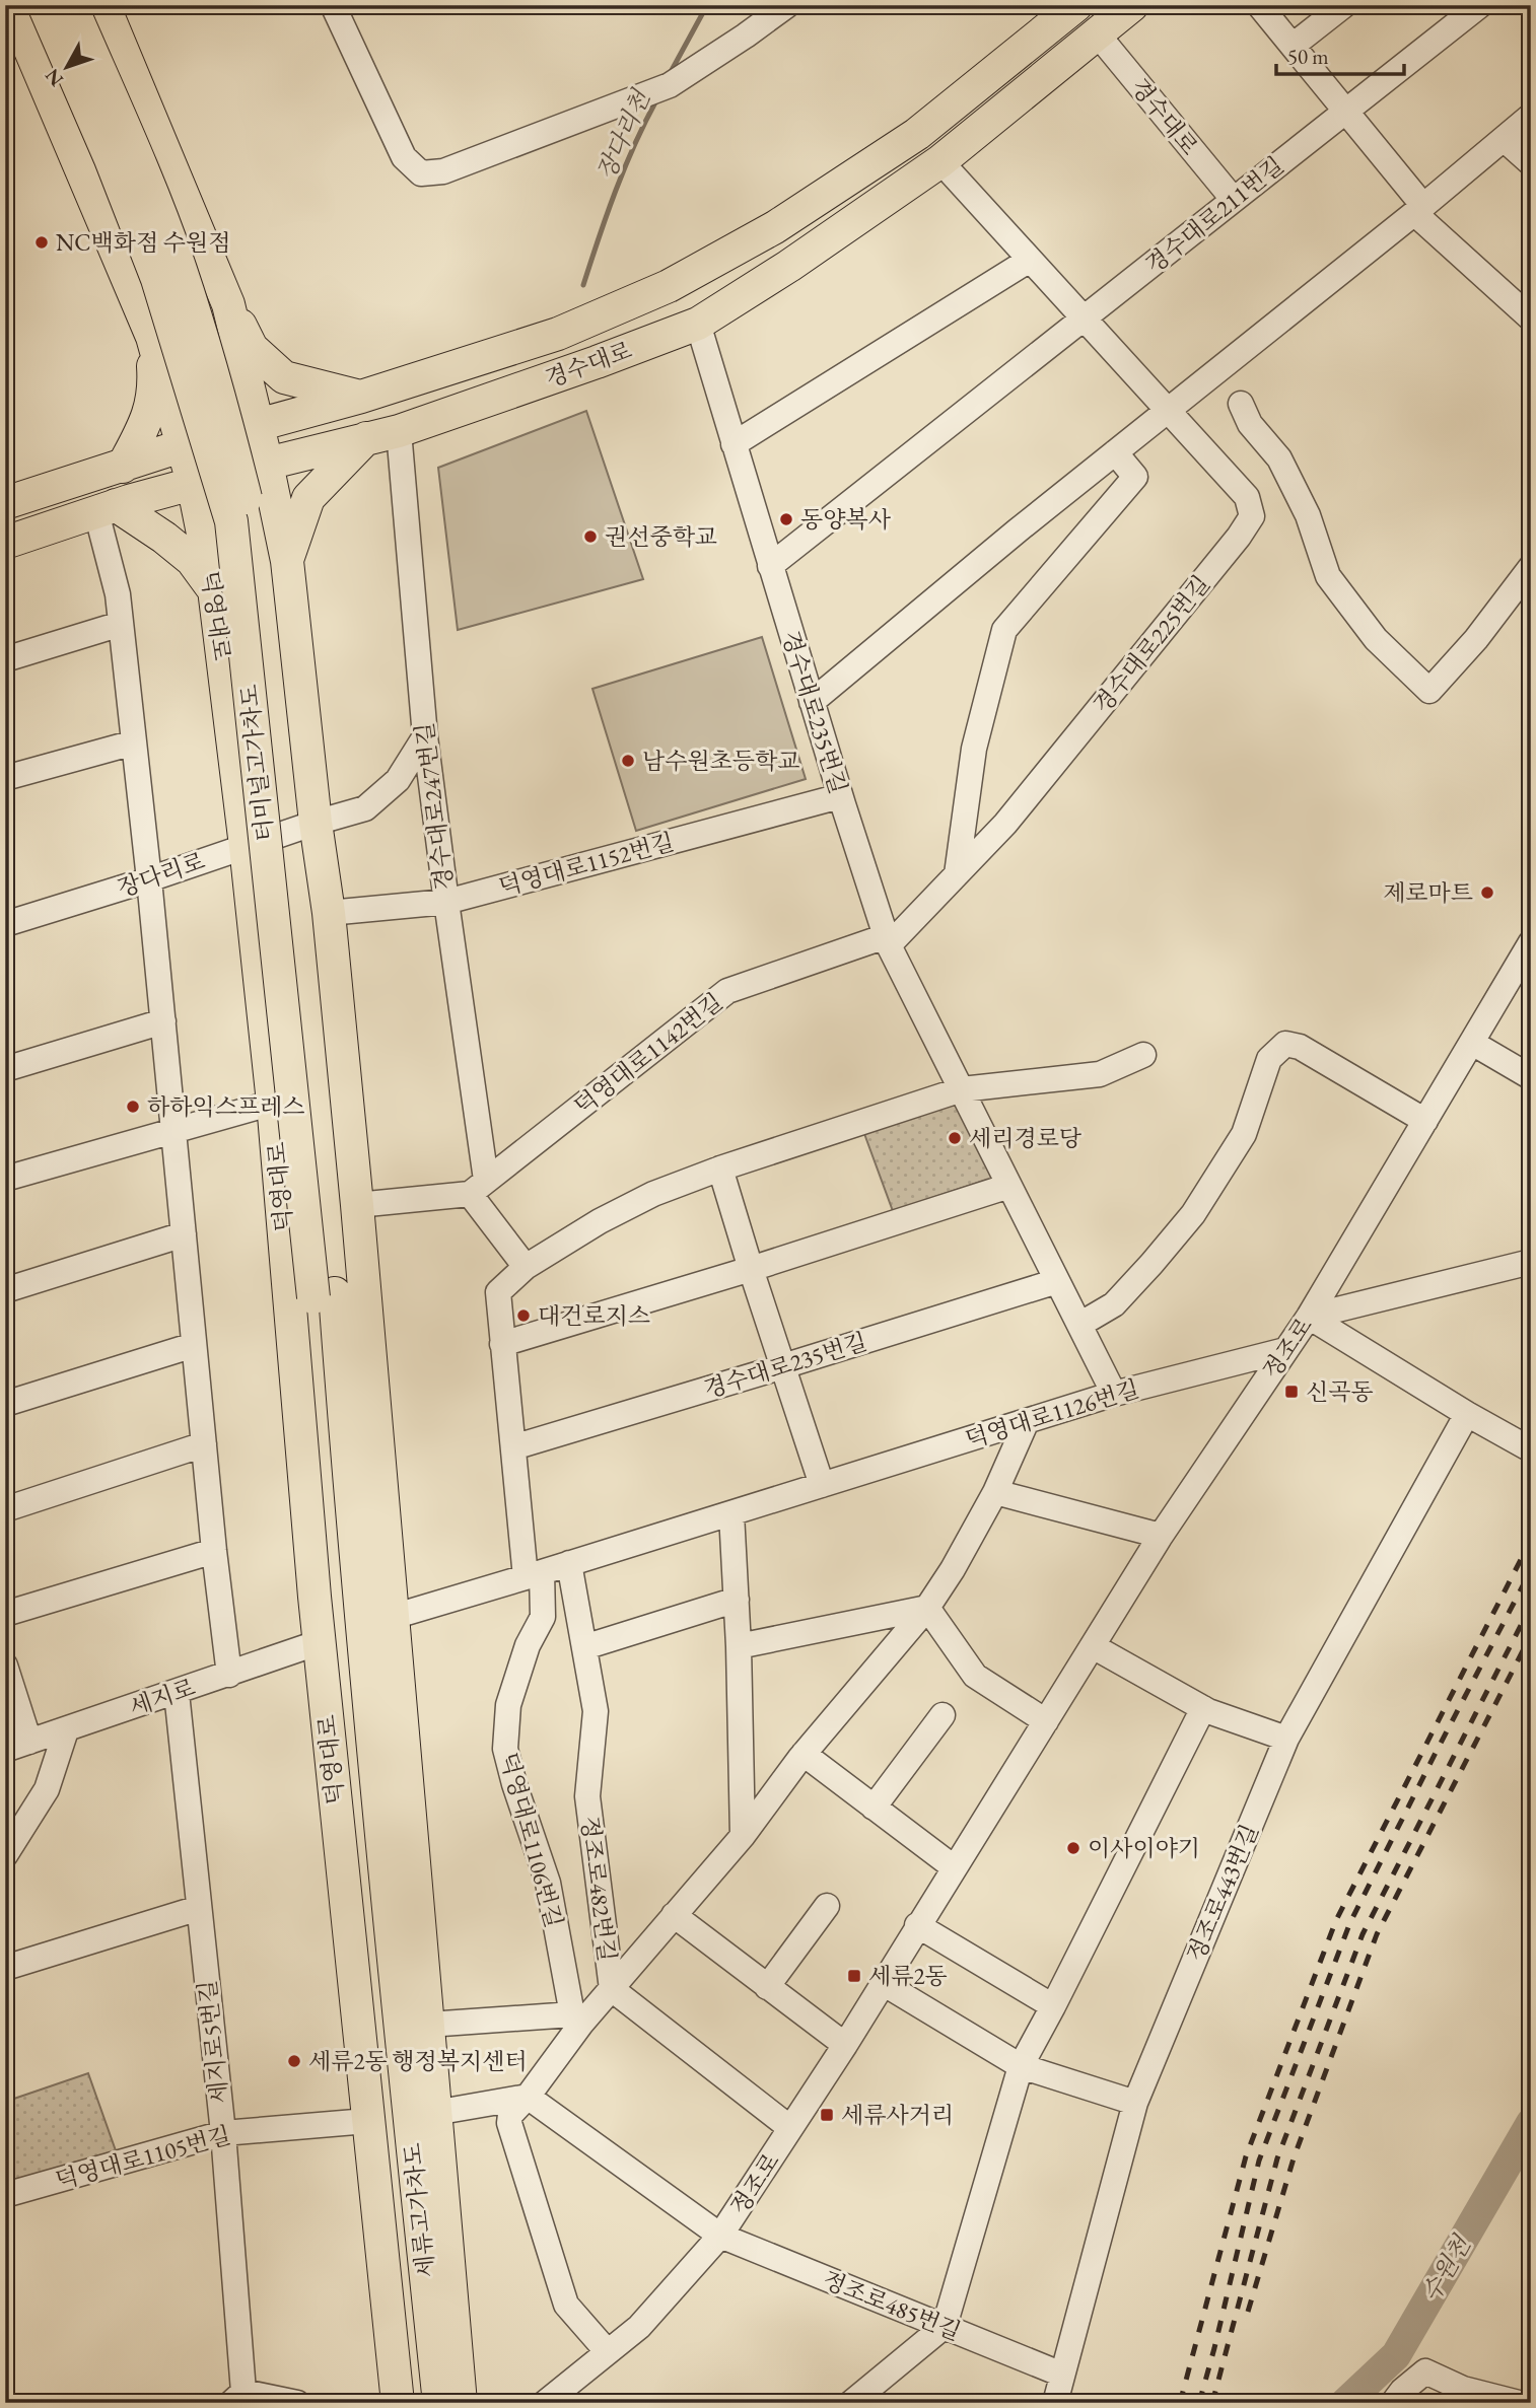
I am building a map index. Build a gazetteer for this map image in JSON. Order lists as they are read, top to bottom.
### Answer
{
  "streets": {
    "main road": [
      "경수대로",
      "덕영대로",
      "터미널고가차도",
      "세류고가차도"
    ],
    "street": [
      "경수대로211번길",
      "경수대로225번길",
      "경수대로235번길",
      "경수대로247번길",
      "덕영대로1152번길",
      "장다리로",
      "덕영대로1142번길",
      "정조로",
      "덕영대로1126번길",
      "세지로",
      "덕영대로1106번길",
      "정조로482번길",
      "정조로443번길",
      "세지로5번길",
      "덕영대로1105번길",
      "정조로485번길"
    ]
  },
  "crossings": [
    ["경수대로", "경수대로211번길"],
    ["경수대로", "덕영대로"],
    ["경수대로", "경수대로225번길"],
    ["경수대로", "경수대로235번길"],
    ["경수대로", "경수대로247번길"],
    ["경수대로211번길", "경수대로225번길"],
    ["덕영대로", "터미널고가차도"],
    ["덕영대로", "덕영대로1152번길"],
    ["덕영대로", "장다리로"],
    ["덕영대로", "덕영대로1126번길"],
    ["덕영대로", "세지로"],
    ["덕영대로", "덕영대로1105번길"],
    ["덕영대로", "세류고가차도"],
    ["경수대로225번길", "경수대로235번길"],
    ["경수대로225번길", "덕영대로1142번길"],
    ["경수대로235번길", "덕영대로1152번길"],
    ["경수대로235번길", "덕영대로1142번길"],
    ["경수대로235번길", "덕영대로1126번길"],
    ["경수대로247번길", "덕영대로1152번길"],
    ["경수대로247번길", "덕영대로1142번길"],
    ["정조로", "덕영대로1126번길"],
    ["정조로", "정조로482번길"],
    ["정조로", "정조로485번길"],
    ["덕영대로1126번길", "덕영대로1106번길"],
    ["덕영대로1126번길", "정조로482번길"],
    ["세지로", "세지로5번길"],
    ["정조로443번길", "정조로485번길"],
    ["세지로5번길", "덕영대로1105번길"]
  ],
  "water": ["장다리천", "수원천"],
  "places": {
    "other": [
      "NC백화점 수원점",
      "동양복사",
      "권선중학교",
      "남수원초등학교",
      "제로마트",
      "하하익스프레스",
      "세리경로당",
      "대건로지스",
      "이사이야기",
      "세류2동 행정복지센터"
    ],
    "transit": ["신곡동", "세류2동", "세류사거리"]
  },
  "scale_bar": "50 m",
  "north": "bottom left"
}
